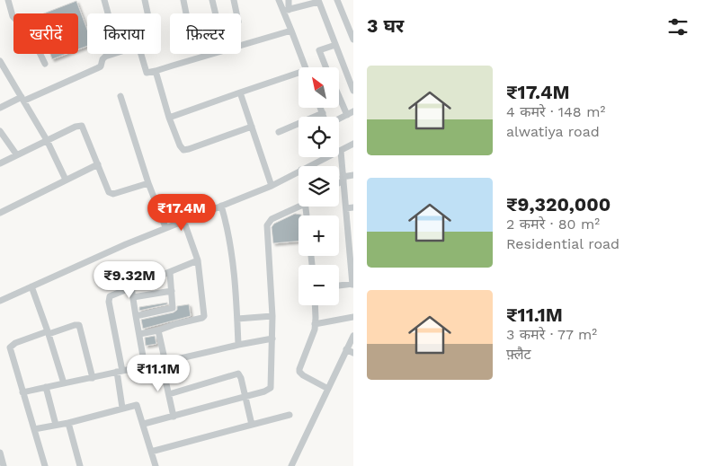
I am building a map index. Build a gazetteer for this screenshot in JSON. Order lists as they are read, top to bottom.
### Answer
{
  "north": "top left",
  "page": {
    "heading": "3 घर",
    "chip": ["खरीदें", "किराया", "फ़िल्टर"],
    "list": [
      {
        "name": "₹17.4M",
        "note": "4 कमरे · 148 m² · alwatiya road"
      },
      {
        "name": "₹9,320,000",
        "note": "2 कमरे · 80 m² · Residential road"
      },
      {
        "name": "₹11.1M",
        "note": "3 कमरे · 77 m² · फ़्लैट"
      }
    ],
    "map_buttons": ["+", "−"],
    "price": ["₹17.4M", "₹9.32M", "₹11.1M"]
  }
}
